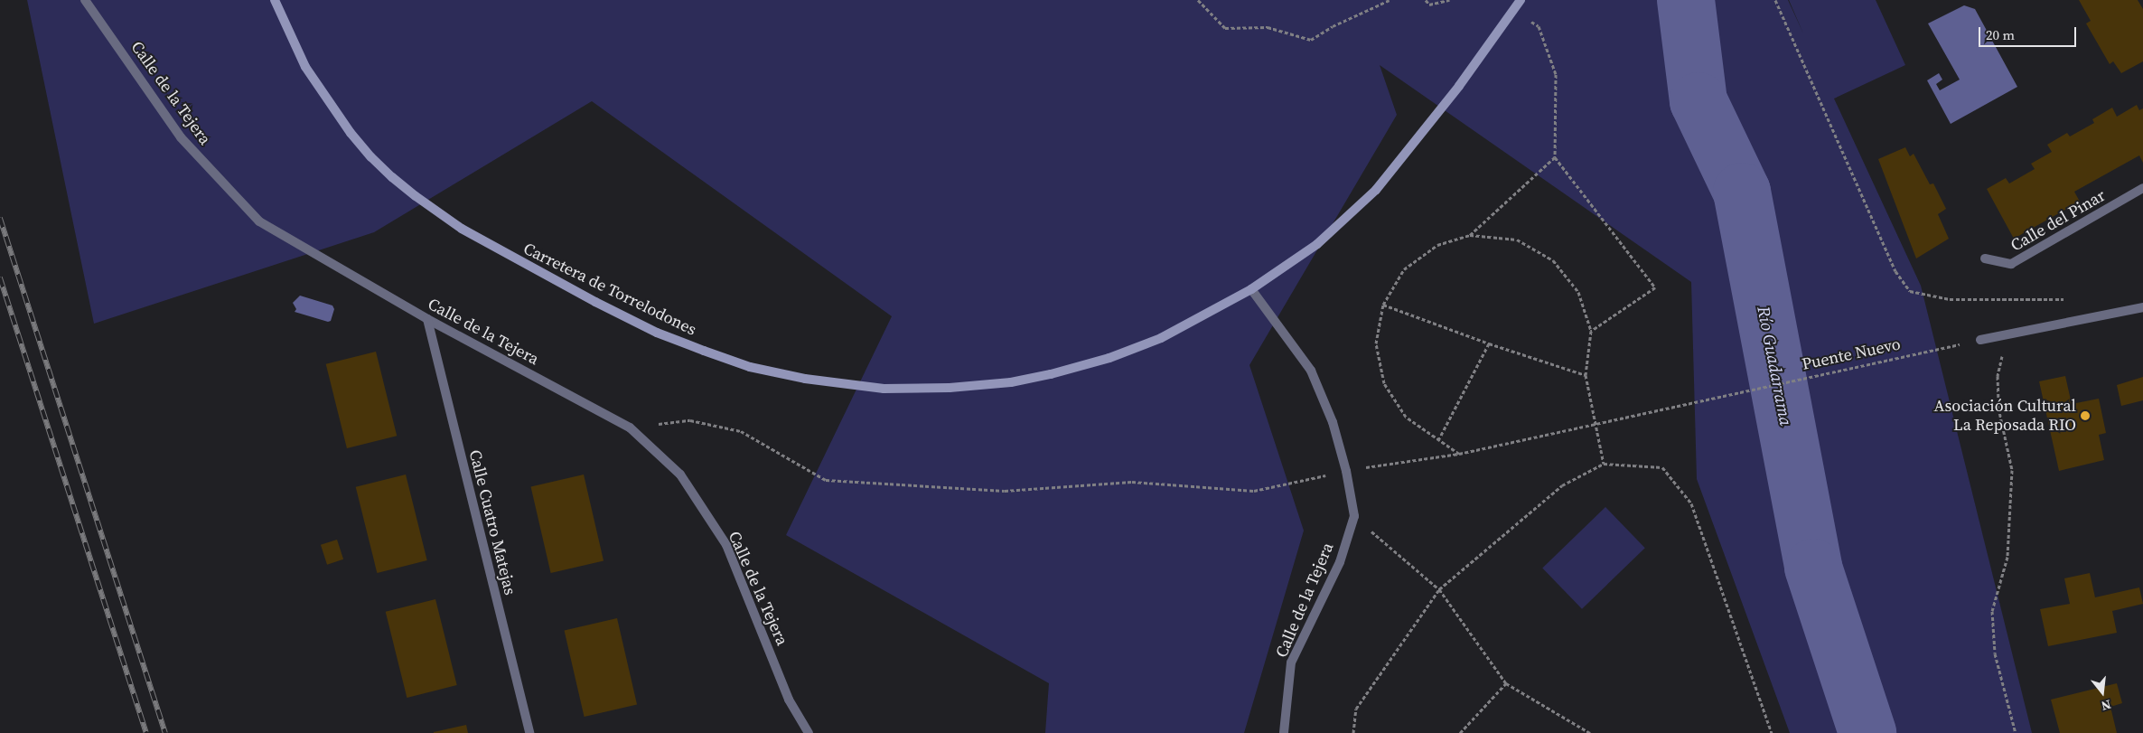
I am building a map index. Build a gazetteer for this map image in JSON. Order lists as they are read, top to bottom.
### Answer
{
  "streets": {
    "main road": ["Carretera de Torrelodones"],
    "street": ["Calle de la Tejera", "Calle del Pinar", "Calle Cuatro Matejas"],
    "path": ["Puente Nuevo"]
  },
  "crossings": [
    ["Calle de la Tejera", "Carretera de Torrelodones"],
    ["Calle de la Tejera", "Puente Nuevo"],
    ["Calle de la Tejera", "Calle Cuatro Matejas"]
  ],
  "water": ["Río Guadarrama"],
  "places": ["Asociación Cultural La Reposada RIO"],
  "scale_bar": "20 m",
  "north": "bottom"
}
